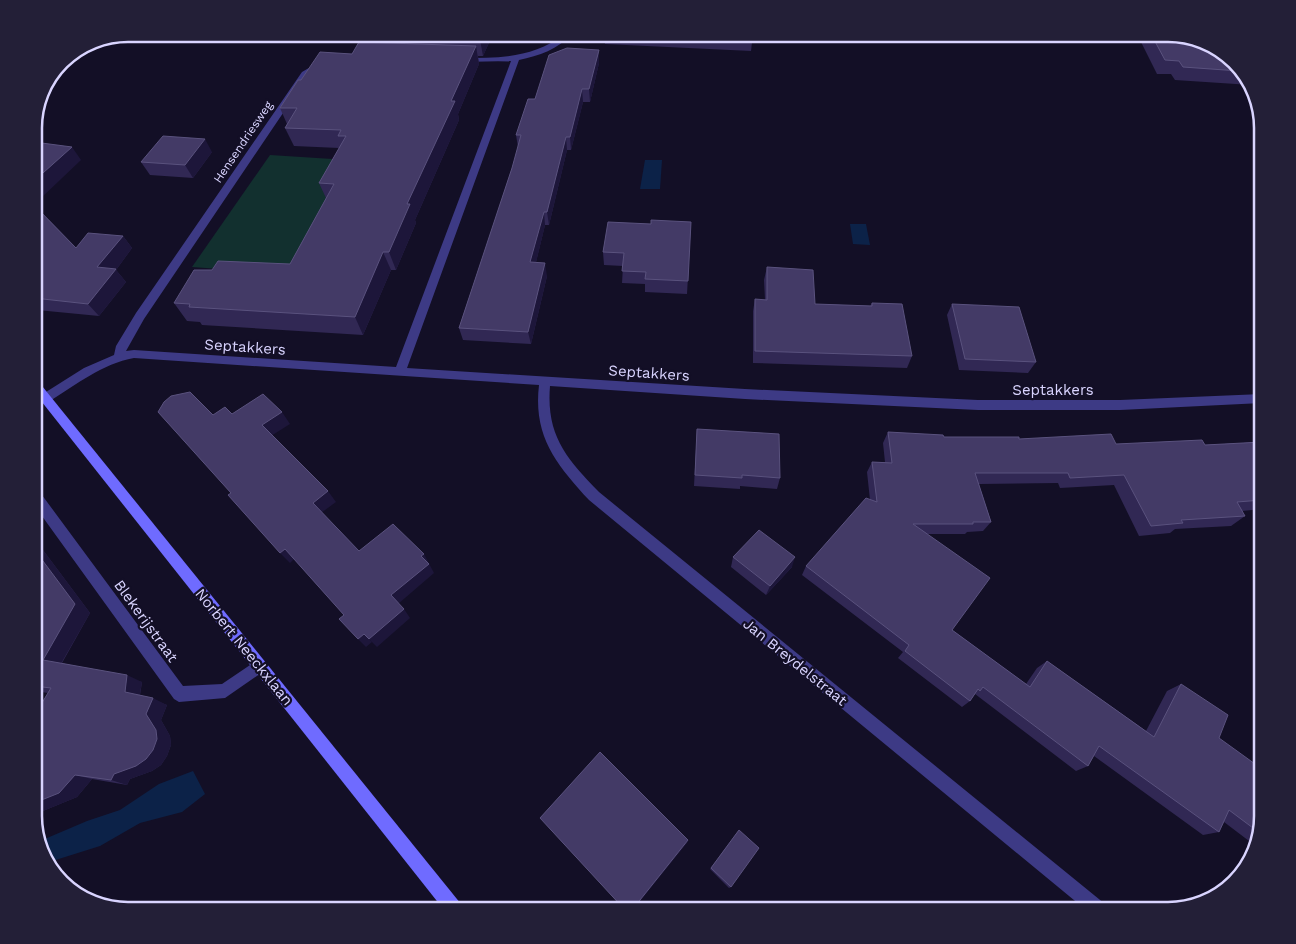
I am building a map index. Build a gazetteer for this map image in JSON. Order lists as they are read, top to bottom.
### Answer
{
  "streets": {
    "main road": ["Norbert Neeckxlaan"],
    "street": [
      "Hensendriesweg",
      "Septakkers",
      "Blekerijstraat",
      "Jan Breydelstraat"
    ]
  },
  "crossings": [
    ["Hensendriesweg", "Septakkers"],
    ["Septakkers", "Jan Breydelstraat"],
    ["Blekerijstraat", "Norbert Neeckxlaan"]
  ]
}
